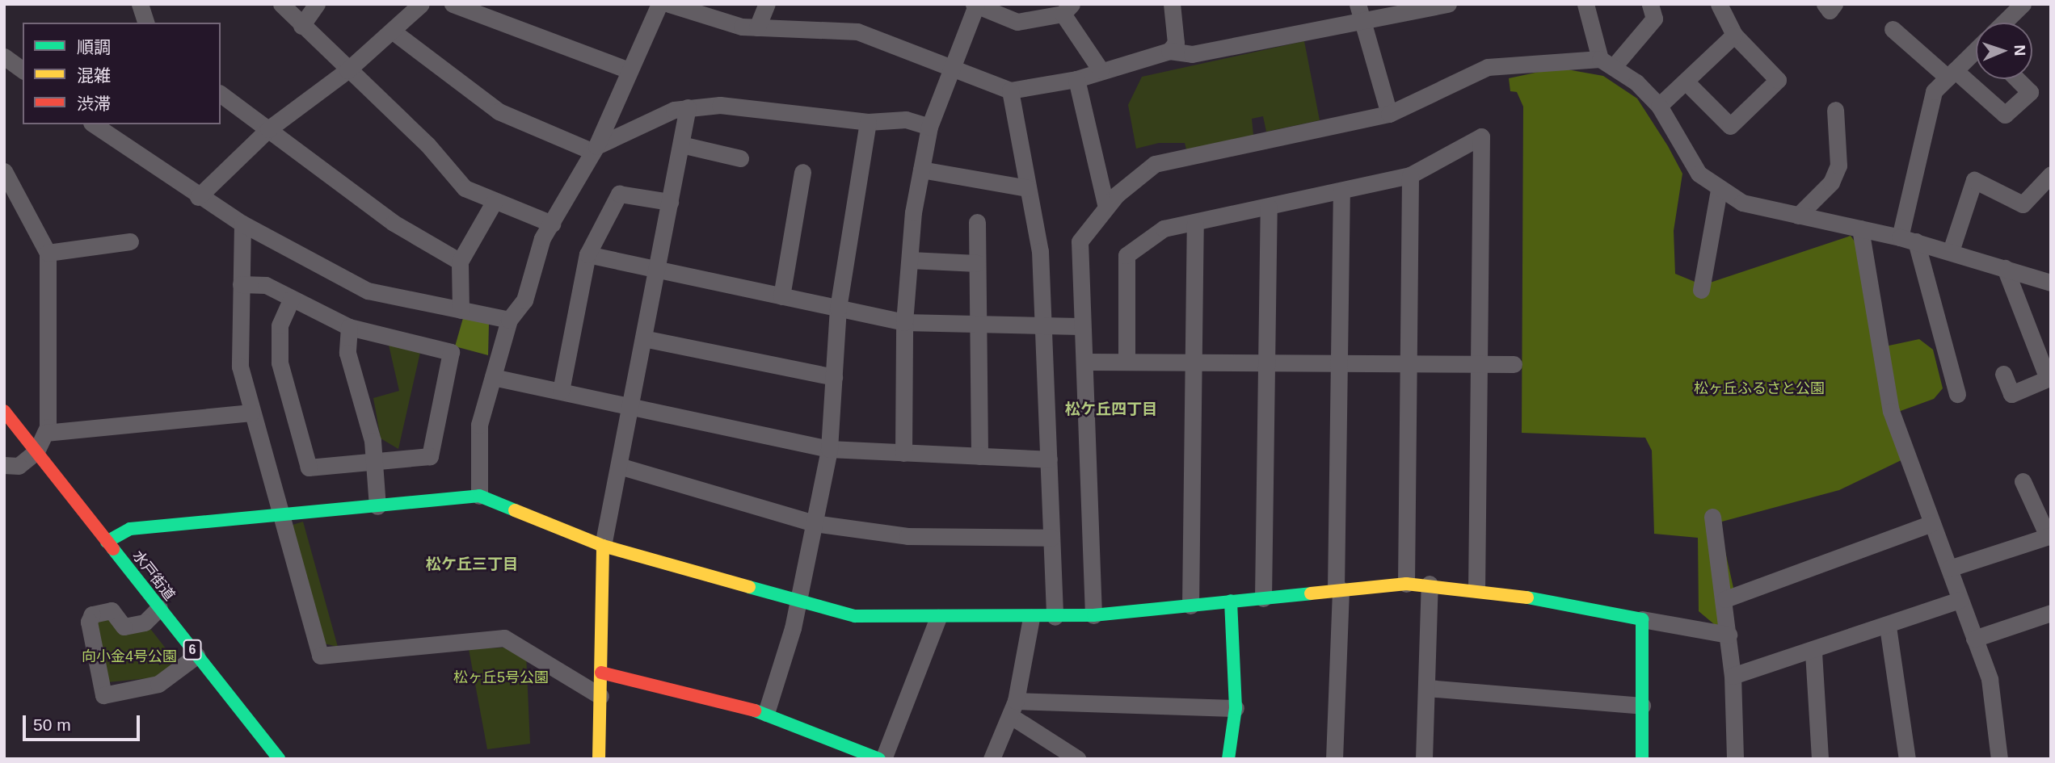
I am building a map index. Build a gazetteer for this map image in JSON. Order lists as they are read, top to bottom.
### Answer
{
  "streets": {
    "main road": ["水戸街道", "6"]
  },
  "districts": ["松ケ丘四丁目", "松ケ丘三丁目"],
  "parks": ["松ヶ丘ふるさと公園", "向小金4号公園", "松ヶ丘5号公園"],
  "legend": ["順調", "混雑", "渋滞"],
  "scale_bar": "50 m",
  "north": "right"
}
